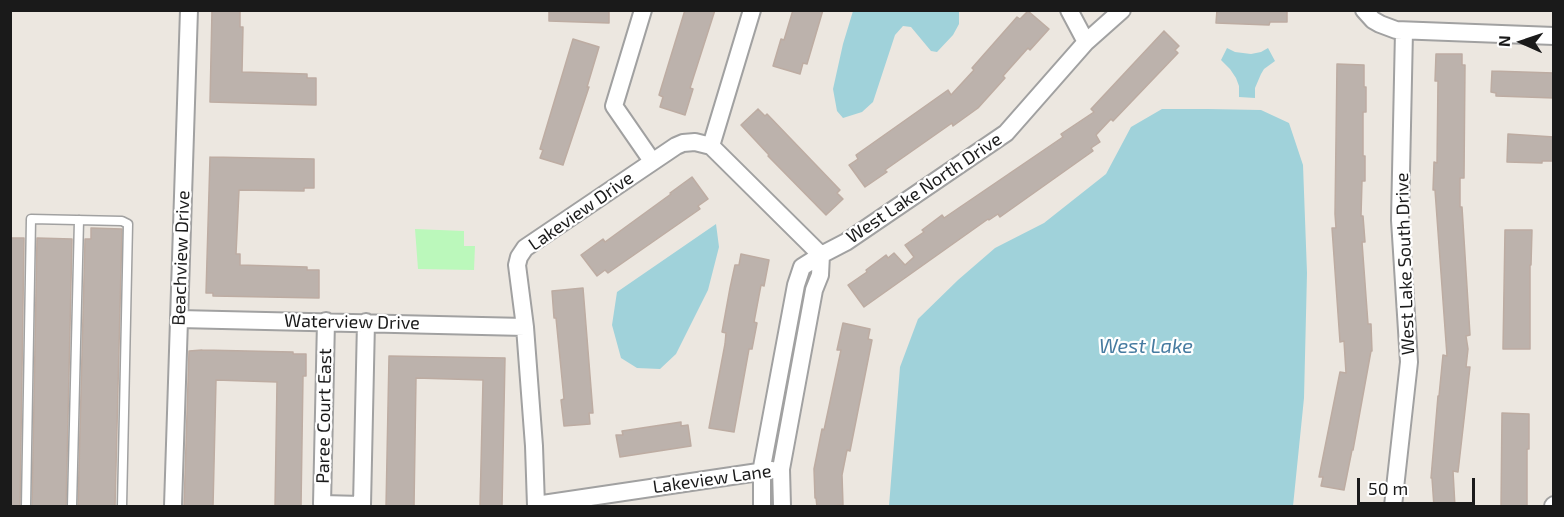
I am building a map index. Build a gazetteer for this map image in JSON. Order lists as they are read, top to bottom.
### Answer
{
  "streets": {
    "street": [
      "West Lake North Drive",
      "Lakeview Drive",
      "Beachview Drive",
      "West Lake South Drive",
      "Waterview Drive",
      "Paree Court East",
      "Lakeview Lane"
    ]
  },
  "crossings": [
    ["West Lake North Drive", "Lakeview Lane"],
    ["Lakeview Drive", "Waterview Drive"],
    ["Lakeview Drive", "Lakeview Lane"],
    ["Beachview Drive", "Waterview Drive"],
    ["Waterview Drive", "Paree Court East"]
  ],
  "water": ["West Lake"],
  "scale_bar": "50 m",
  "north": "left"
}
